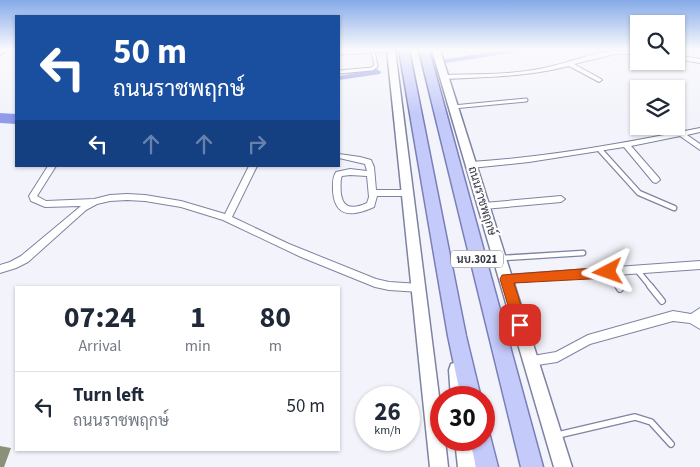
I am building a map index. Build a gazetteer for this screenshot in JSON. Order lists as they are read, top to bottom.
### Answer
{
  "streets": {
    "main road": ["ถนนราชพฤกษ์", "นบ.3021"]
  },
  "page": {
    "turn": ["50 m", "ถนนราชพฤกษ์"],
    "eta": [
      "07:24",
      "Arrival",
      "1",
      "min",
      "80",
      "m"
    ],
    "list": [
      {
        "name": "Turn left",
        "note": "ถนนราชพฤกษ์",
        "value": "50 m"
      }
    ],
    "speed": "26 km/h",
    "limit": "30"
  }
}
